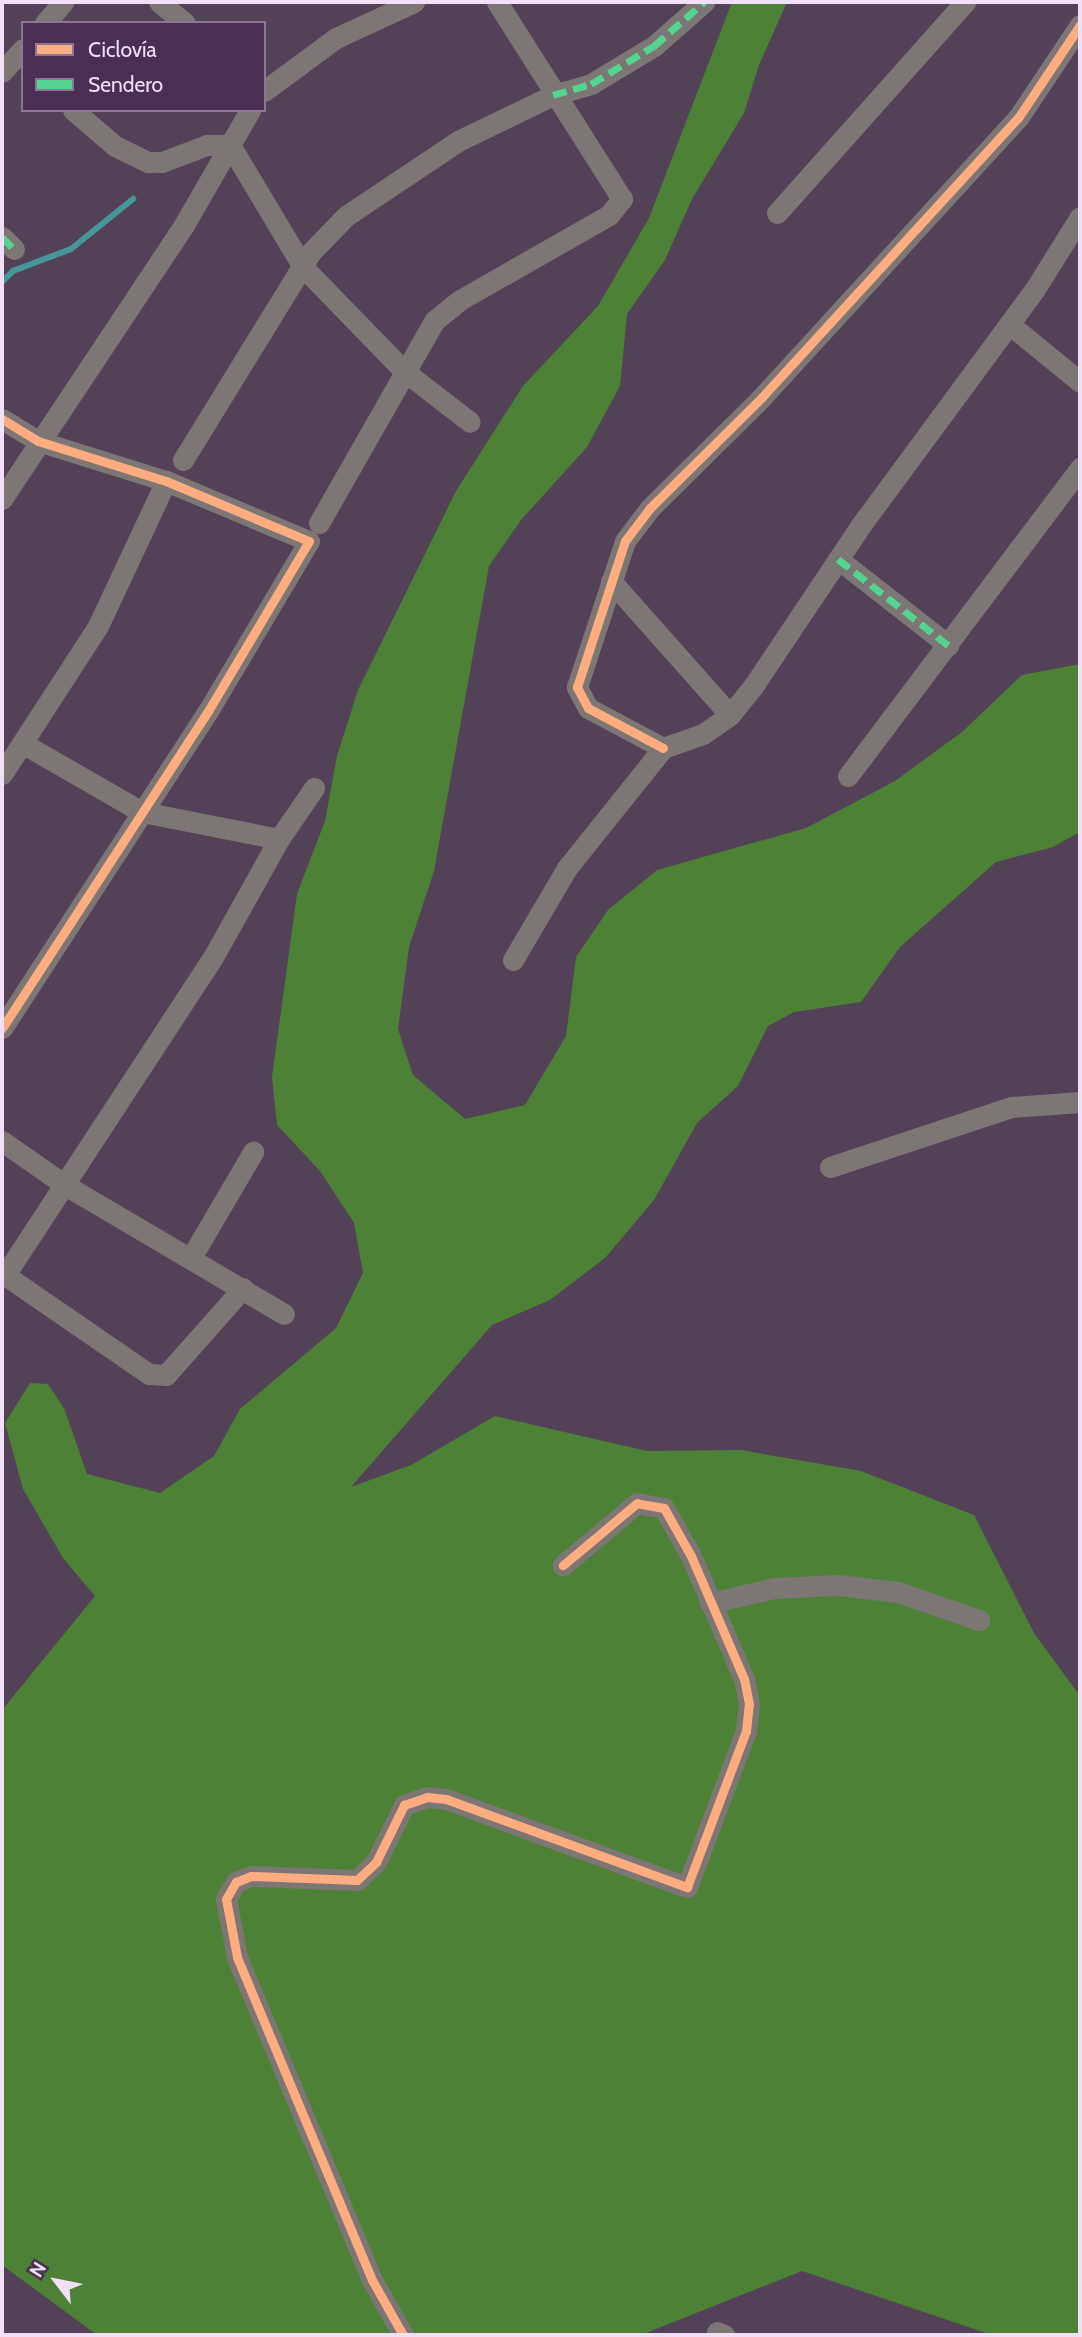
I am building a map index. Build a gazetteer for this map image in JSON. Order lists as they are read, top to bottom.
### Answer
{
  "legend": ["Ciclovía", "Sendero"],
  "north": "top left"
}
